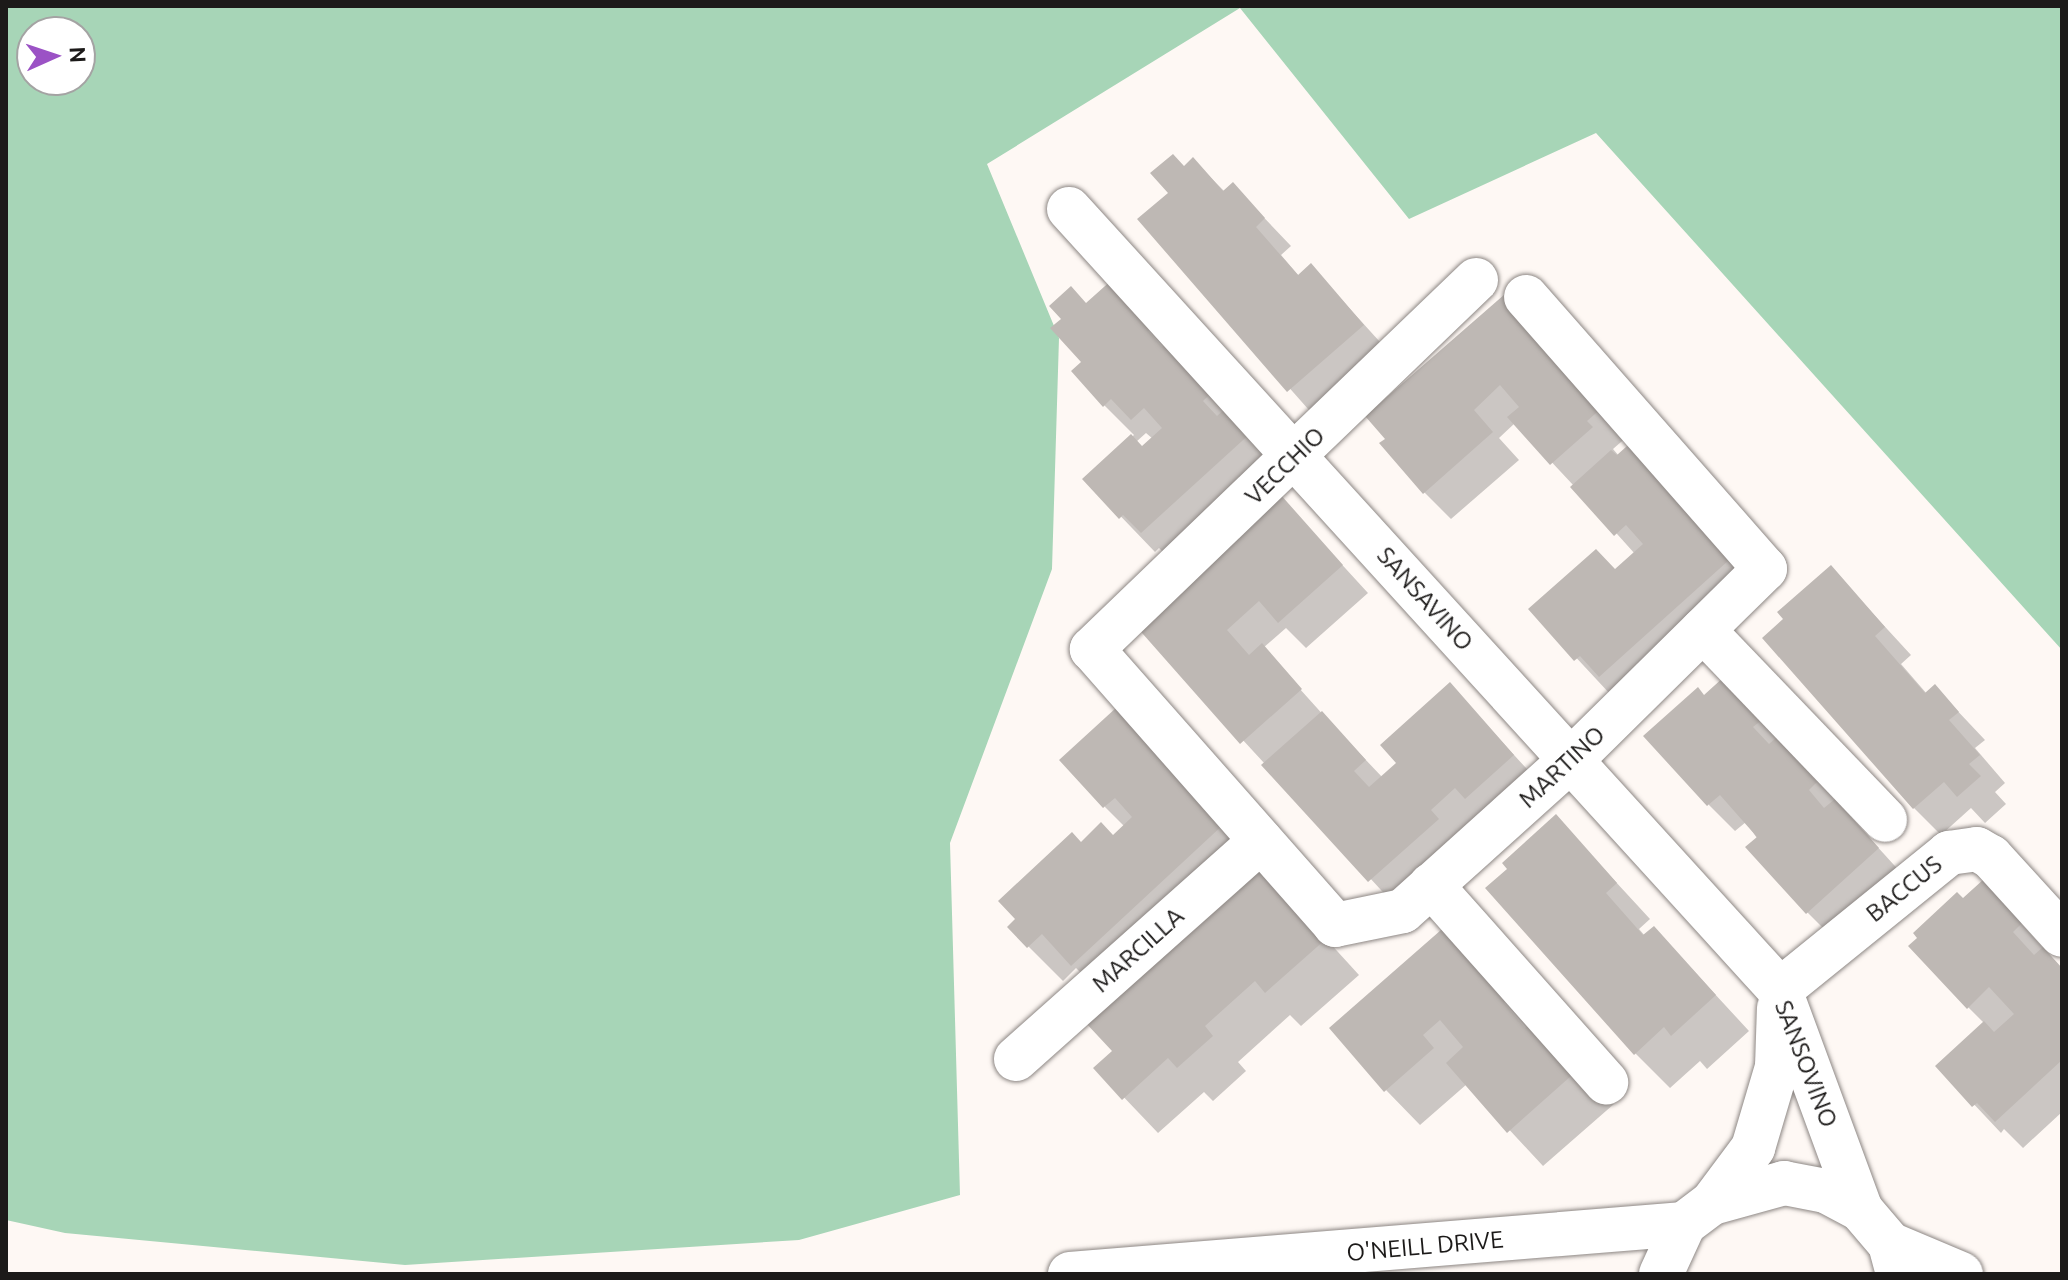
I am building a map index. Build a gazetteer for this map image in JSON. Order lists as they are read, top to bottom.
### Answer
{
  "streets": {
    "street": [
      "VECCHIO",
      "SANSAVINO",
      "MARTINO",
      "BACCUS",
      "MARCILLA",
      "SANSOVINO",
      "O'NEILL DRIVE"
    ]
  },
  "crossings": [
    ["VECCHIO", "SANSAVINO"],
    ["VECCHIO", "MARTINO"],
    ["VECCHIO", "MARCILLA"],
    ["SANSAVINO", "MARTINO"],
    ["SANSAVINO", "BACCUS"],
    ["SANSAVINO", "SANSOVINO"],
    ["MARTINO", "MARCILLA"],
    ["BACCUS", "SANSOVINO"],
    ["SANSOVINO", "O'NEILL DRIVE"]
  ],
  "north": "right"
}
